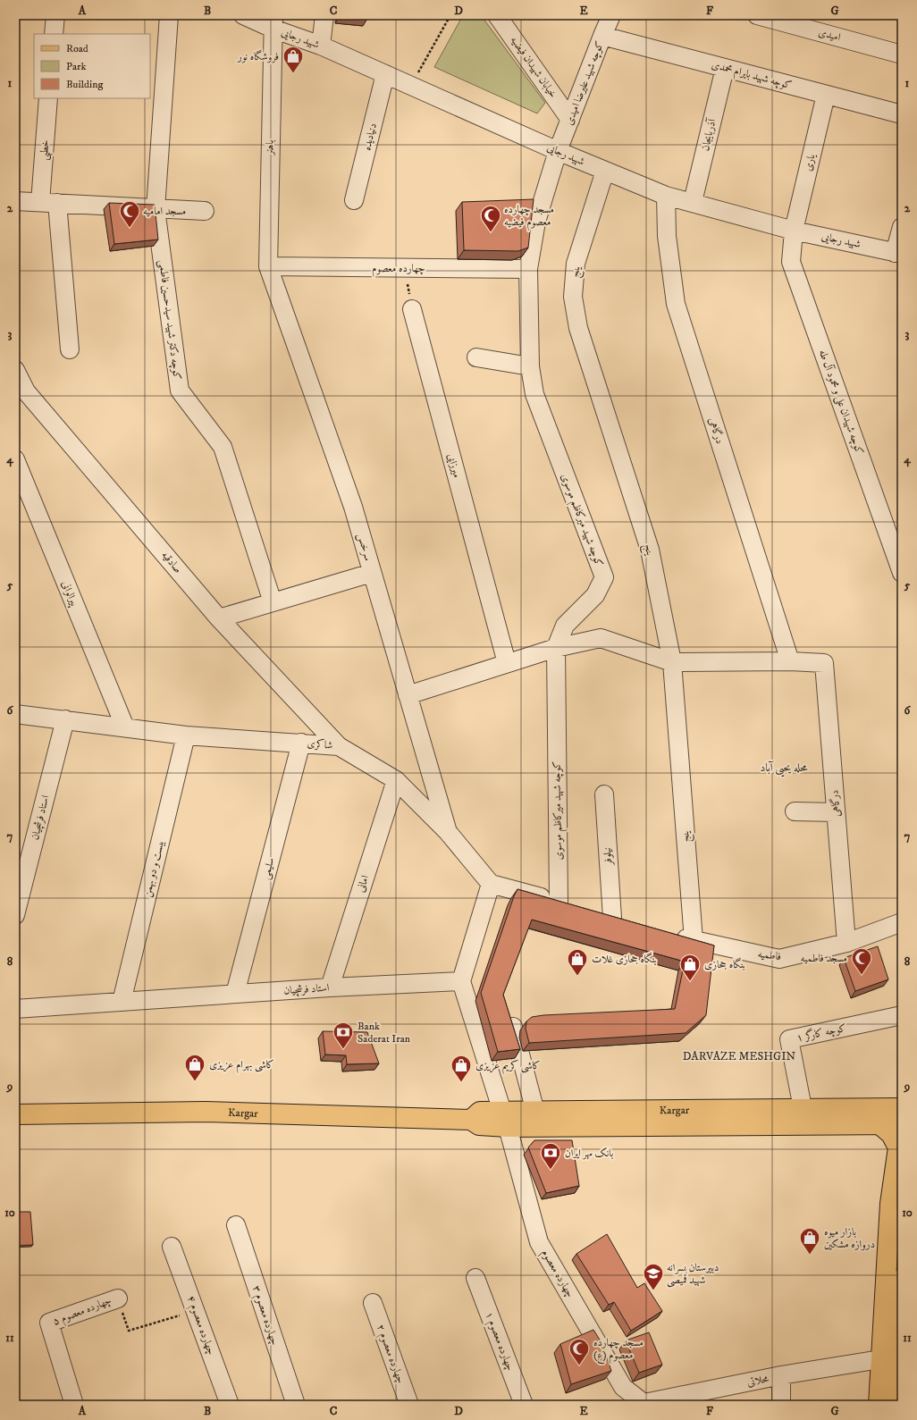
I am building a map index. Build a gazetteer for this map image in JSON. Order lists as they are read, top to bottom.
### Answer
{
  "streets": {
    "main road": ["Kargar"],
    "street": [
      "امیدی",
      "شهید رجایی",
      "خیابان شهیدان فیضیه",
      "کوچه شهید بایرام محمدی",
      "کوچه شهید علیرضا امیدی",
      "آذربایجان",
      "دنیادیده",
      "باهنر",
      "خطبی",
      "یاری",
      "چهارده معصوم",
      "ینج",
      "کوچه دکتر شهید سیدحسین فاطمی",
      "کوچه شهیدان علی و محمود آل طه",
      "درگاهی",
      "میرزایی",
      "کوچه شهید میرکاظم موسوی",
      "سرخس",
      "صادقیه",
      "پیرالوانی",
      "شاکری",
      "استاد فرشچیان",
      "نیلوفر",
      "بیست و دو بهمن",
      "سلیمی",
      "امانی",
      "فاطمیه",
      "کوچه کارگر ۱",
      "چهارده معصوم ۵",
      "چهارده معصوم ۳",
      "چهارده معصوم ۴",
      "چهارده معصوم ۱",
      "چهارده معصوم ۲",
      "محلاتی"
    ]
  },
  "crossings": [
    ["شهید رجایی", "کوچه شهید علیرضا امیدی"],
    ["شهید رجایی", "آذربایجان"],
    ["شهید رجایی", "دنیادیده"],
    ["شهید رجایی", "باهنر"],
    ["شهید رجایی", "یاری"],
    ["شهید رجایی", "ینج"],
    ["شهید رجایی", "کوچه شهیدان علی و محمود آل طه"],
    ["شهید رجایی", "درگاهی"],
    ["شهید رجایی", "کوچه شهید میرکاظم موسوی"],
    ["خیابان شهیدان فیضیه", "کوچه شهید علیرضا امیدی"],
    ["کوچه شهید بایرام محمدی", "کوچه شهید علیرضا امیدی"],
    ["کوچه شهید بایرام محمدی", "آذربایجان"],
    ["کوچه شهید بایرام محمدی", "یاری"],
    ["کوچه شهید علیرضا امیدی", "کوچه شهید میرکاظم موسوی"],
    ["باهنر", "چهارده معصوم"],
    ["باهنر", "سرخس"],
    ["یاری", "کوچه شهیدان علی و محمود آل طه"],
    ["چهارده معصوم", "کوچه شهید میرکاظم موسوی"],
    ["چهارده معصوم", "سرخس"],
    ["چهارده معصوم", "Kargar"],
    ["چهارده معصوم", "محلاتی"],
    ["ینج", "فاطمیه"],
    ["درگاهی", "فاطمیه"],
    ["کوچه شهید میرکاظم موسوی", "شاکری"],
    ["سرخس", "شاکری"],
    ["صادقیه", "شاکری"],
    ["پیرالوانی", "شاکری"],
    ["شاکری", "استاد فرشچیان"],
    ["شاکری", "بیست و دو بهمن"],
    ["شاکری", "سلیمی"],
    ["شاکری", "امانی"],
    ["استاد فرشچیان", "بیست و دو بهمن"],
    ["استاد فرشچیان", "سلیمی"],
    ["استاد فرشچیان", "امانی"],
    ["کوچه کارگر ۱", "Kargar"],
    ["چهارده معصوم ۵", "چهارده معصوم ۴"]
  ],
  "districts": ["محله یحیی آباد", "DARVAZE MESHGIN"],
  "places": {
    "shop": [
      "فروشگاه نور",
      "بنگاه جحازی غلات",
      "بنگاه جحازی",
      "کاشی بهرام عزیزی",
      "کاشی کریم عزیزی",
      "بازار میوه دروازه مشکین"
    ],
    "mosque": [
      "مسجد امامیه",
      "مسجد چهارده معصوم فیضیه",
      "مسجد فاطمیه",
      "مسجد چهارده معصوم (ع)"
    ],
    "bank": ["Bank Saderat Iran", "بانک مهر ایران"],
    "school or university": ["دبیرستان پسرانه شهید قمیصی"]
  },
  "legend": ["Road", "Park", "Building"],
  "grid": {
    "columns": [
      "A",
      "B",
      "C",
      "D",
      "E",
      "F",
      "G"
    ],
    "rows": [
      "1",
      "2",
      "3",
      "4",
      "5",
      "6",
      "7",
      "8",
      "9",
      "10",
      "11"
    ]
  }
}
